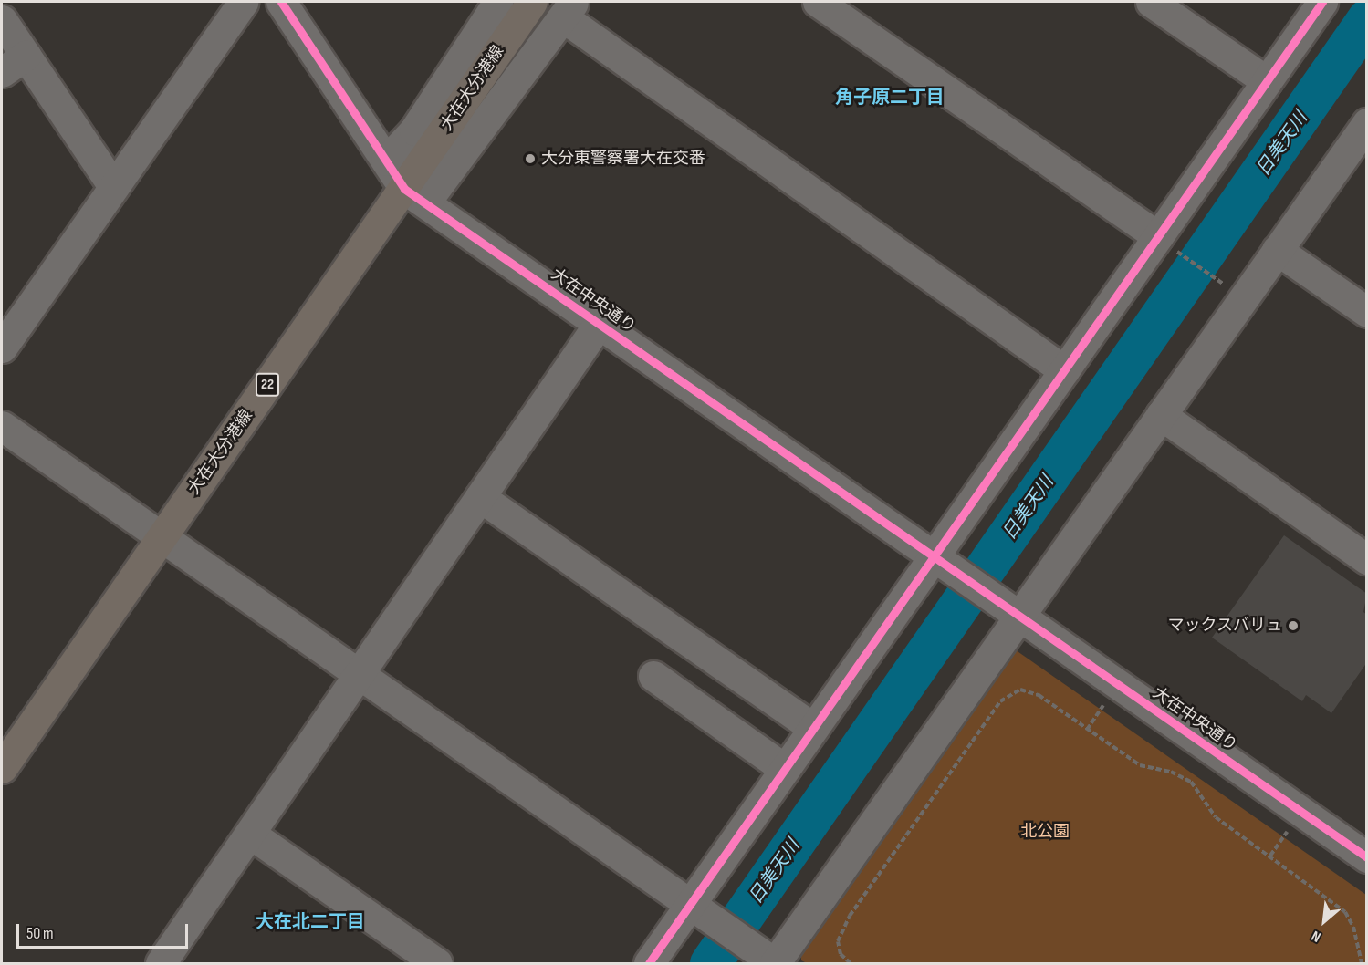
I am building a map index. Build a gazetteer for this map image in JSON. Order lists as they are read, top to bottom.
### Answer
{
  "streets": {
    "main road": ["大在大分港線", "22"],
    "street": ["大在中央通り"]
  },
  "crossings": [
    ["大在大分港線", "大在中央通り"]
  ],
  "districts": ["角子原二丁目", "大在北二丁目"],
  "water": ["日美天川"],
  "parks": ["北公園"],
  "places": ["大分東警察署大在交番", "マックスバリュ"],
  "scale_bar": "50 m",
  "north": "bottom left"
}
